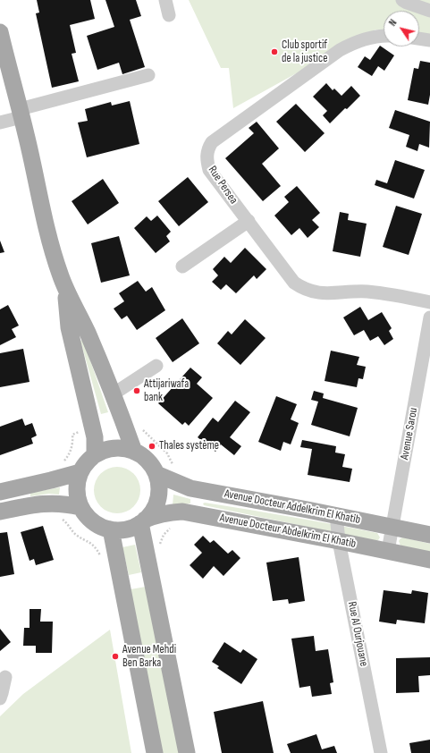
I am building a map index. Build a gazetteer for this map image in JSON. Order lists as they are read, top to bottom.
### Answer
{
  "streets": {
    "main road": ["Avenue Docteur Addelkrim El Khatib", "Avenue Docteur Abdelkrim El Khatib"],
    "street": ["Rue Persea", "Avenue Sarou", "Rue Al Ourjouane"]
  },
  "crossings": [
    ["Avenue Sarou", "Avenue Docteur Addelkrim El Khatib"],
    ["Avenue Sarou", "Avenue Docteur Abdelkrim El Khatib"],
    ["Avenue Docteur Addelkrim El Khatib", "Avenue Docteur Abdelkrim El Khatib"],
    ["Avenue Docteur Addelkrim El Khatib", "Rue Al Ourjouane"],
    ["Avenue Docteur Abdelkrim El Khatib", "Rue Al Ourjouane"]
  ],
  "places": [
    "Club sportif de la justice",
    "Attijariwafa bank",
    "Thales système",
    "Avenue Mehdi Ben Barka"
  ],
  "north": "top left"
}
